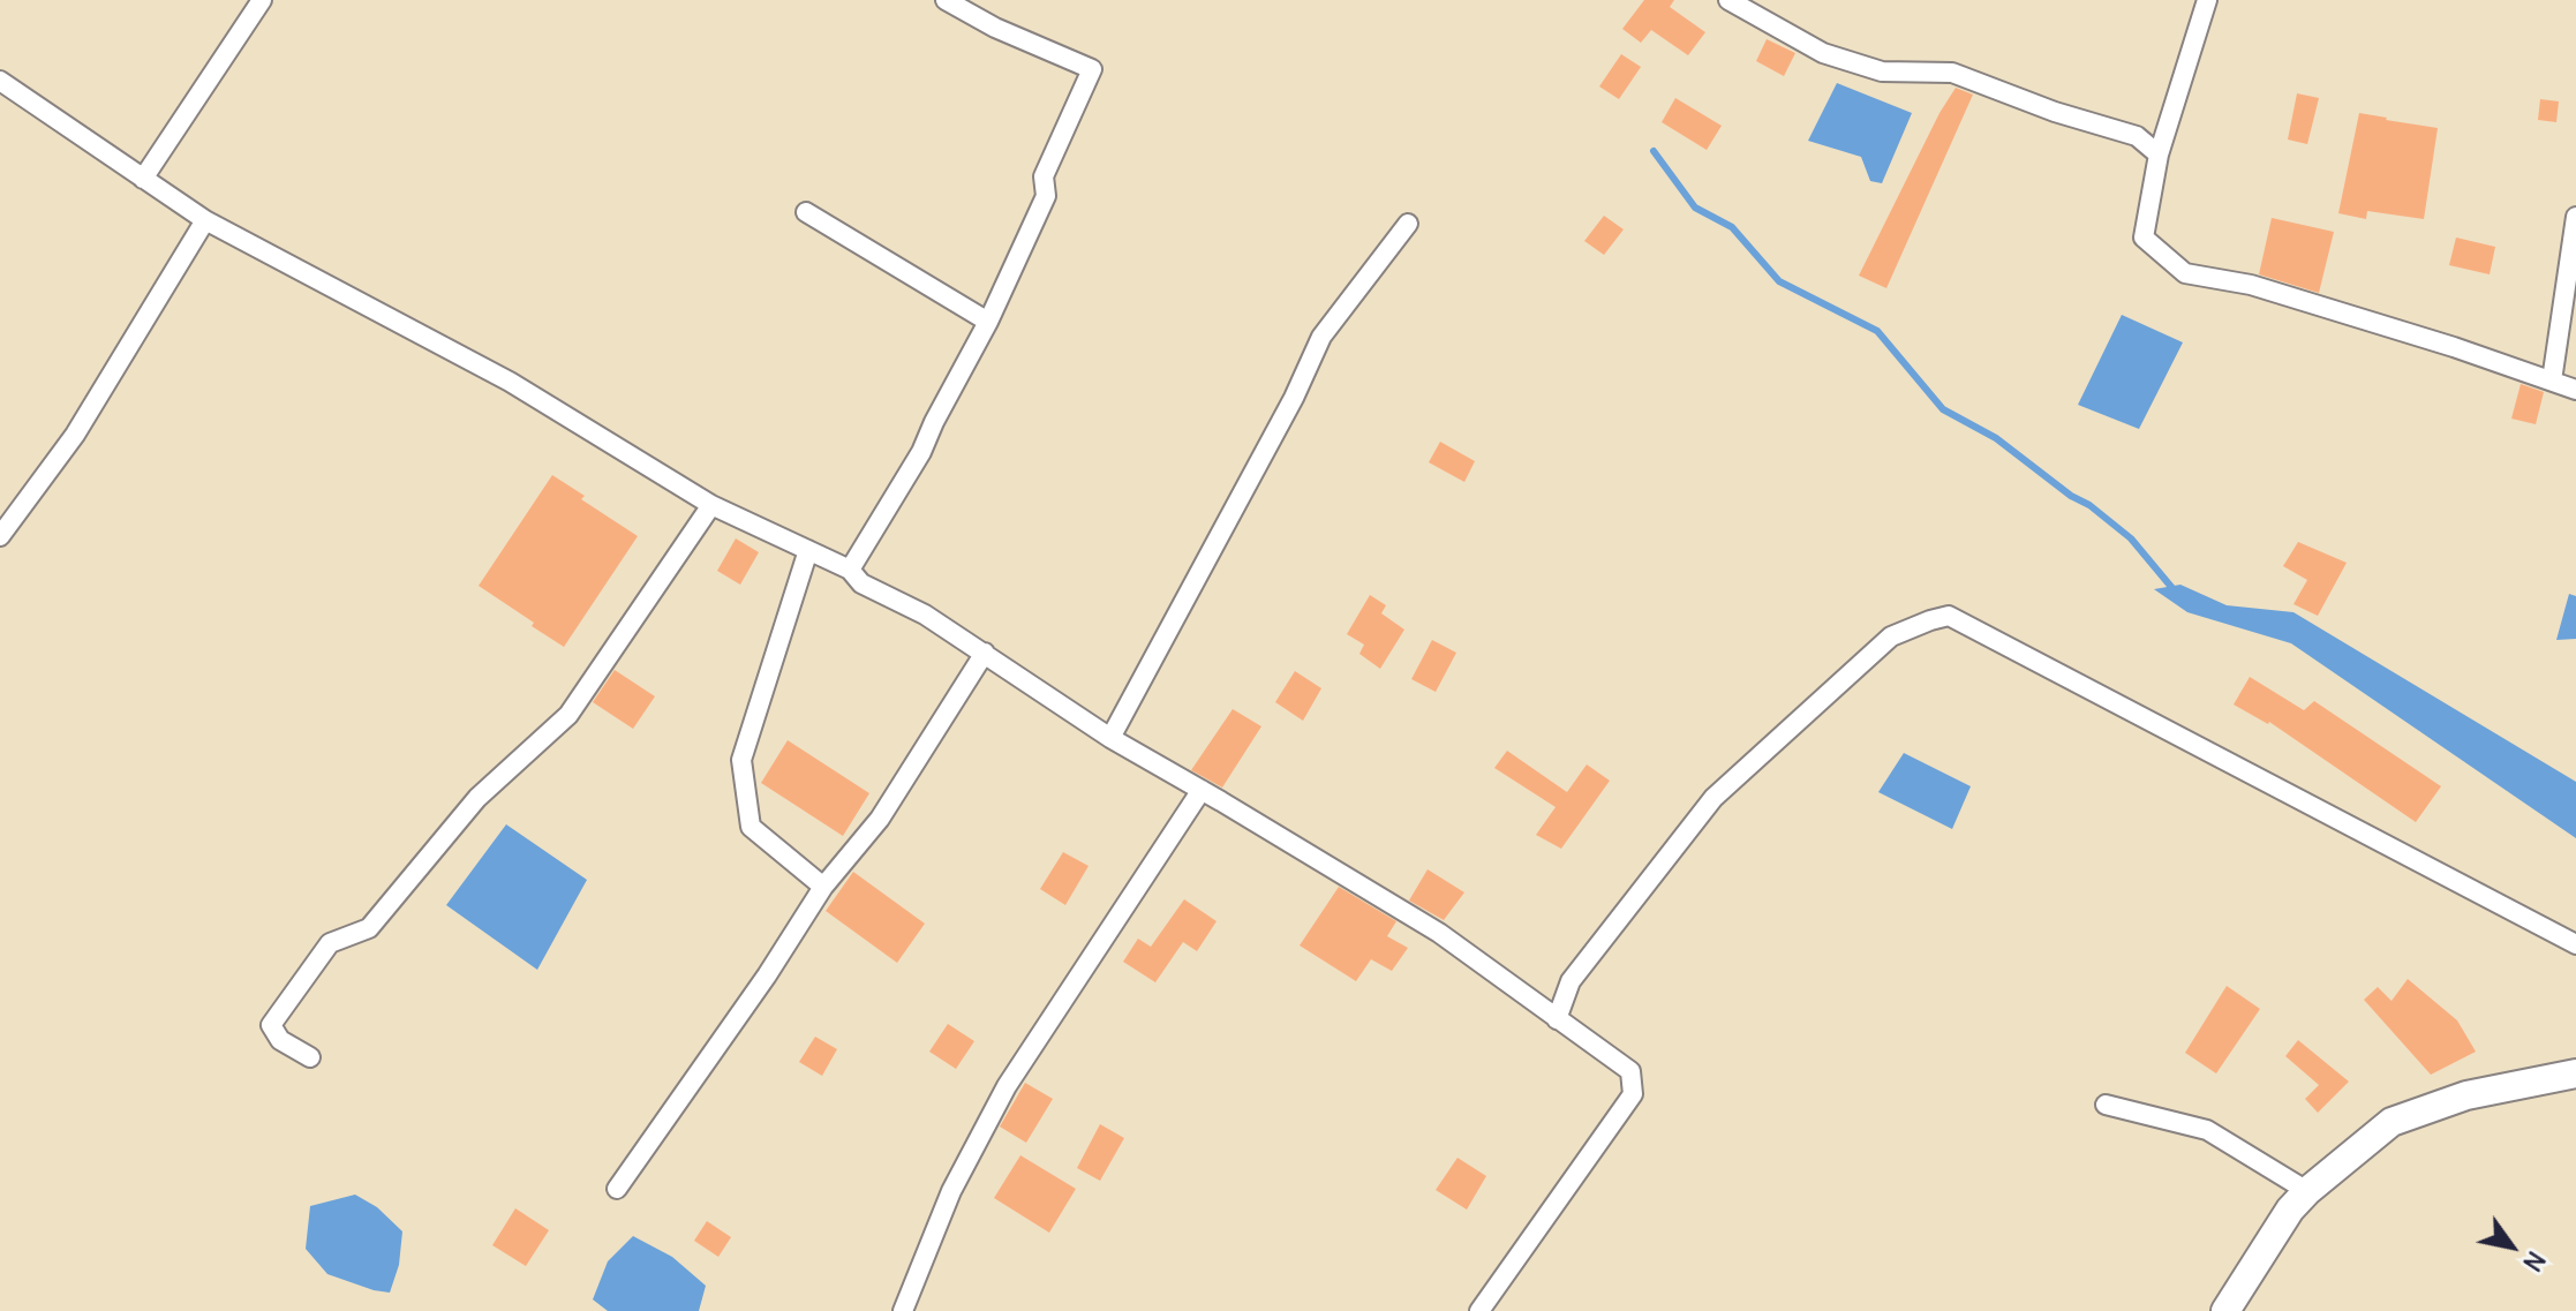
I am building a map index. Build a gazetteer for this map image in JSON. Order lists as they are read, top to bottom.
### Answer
{
  "north": "bottom right"
}
